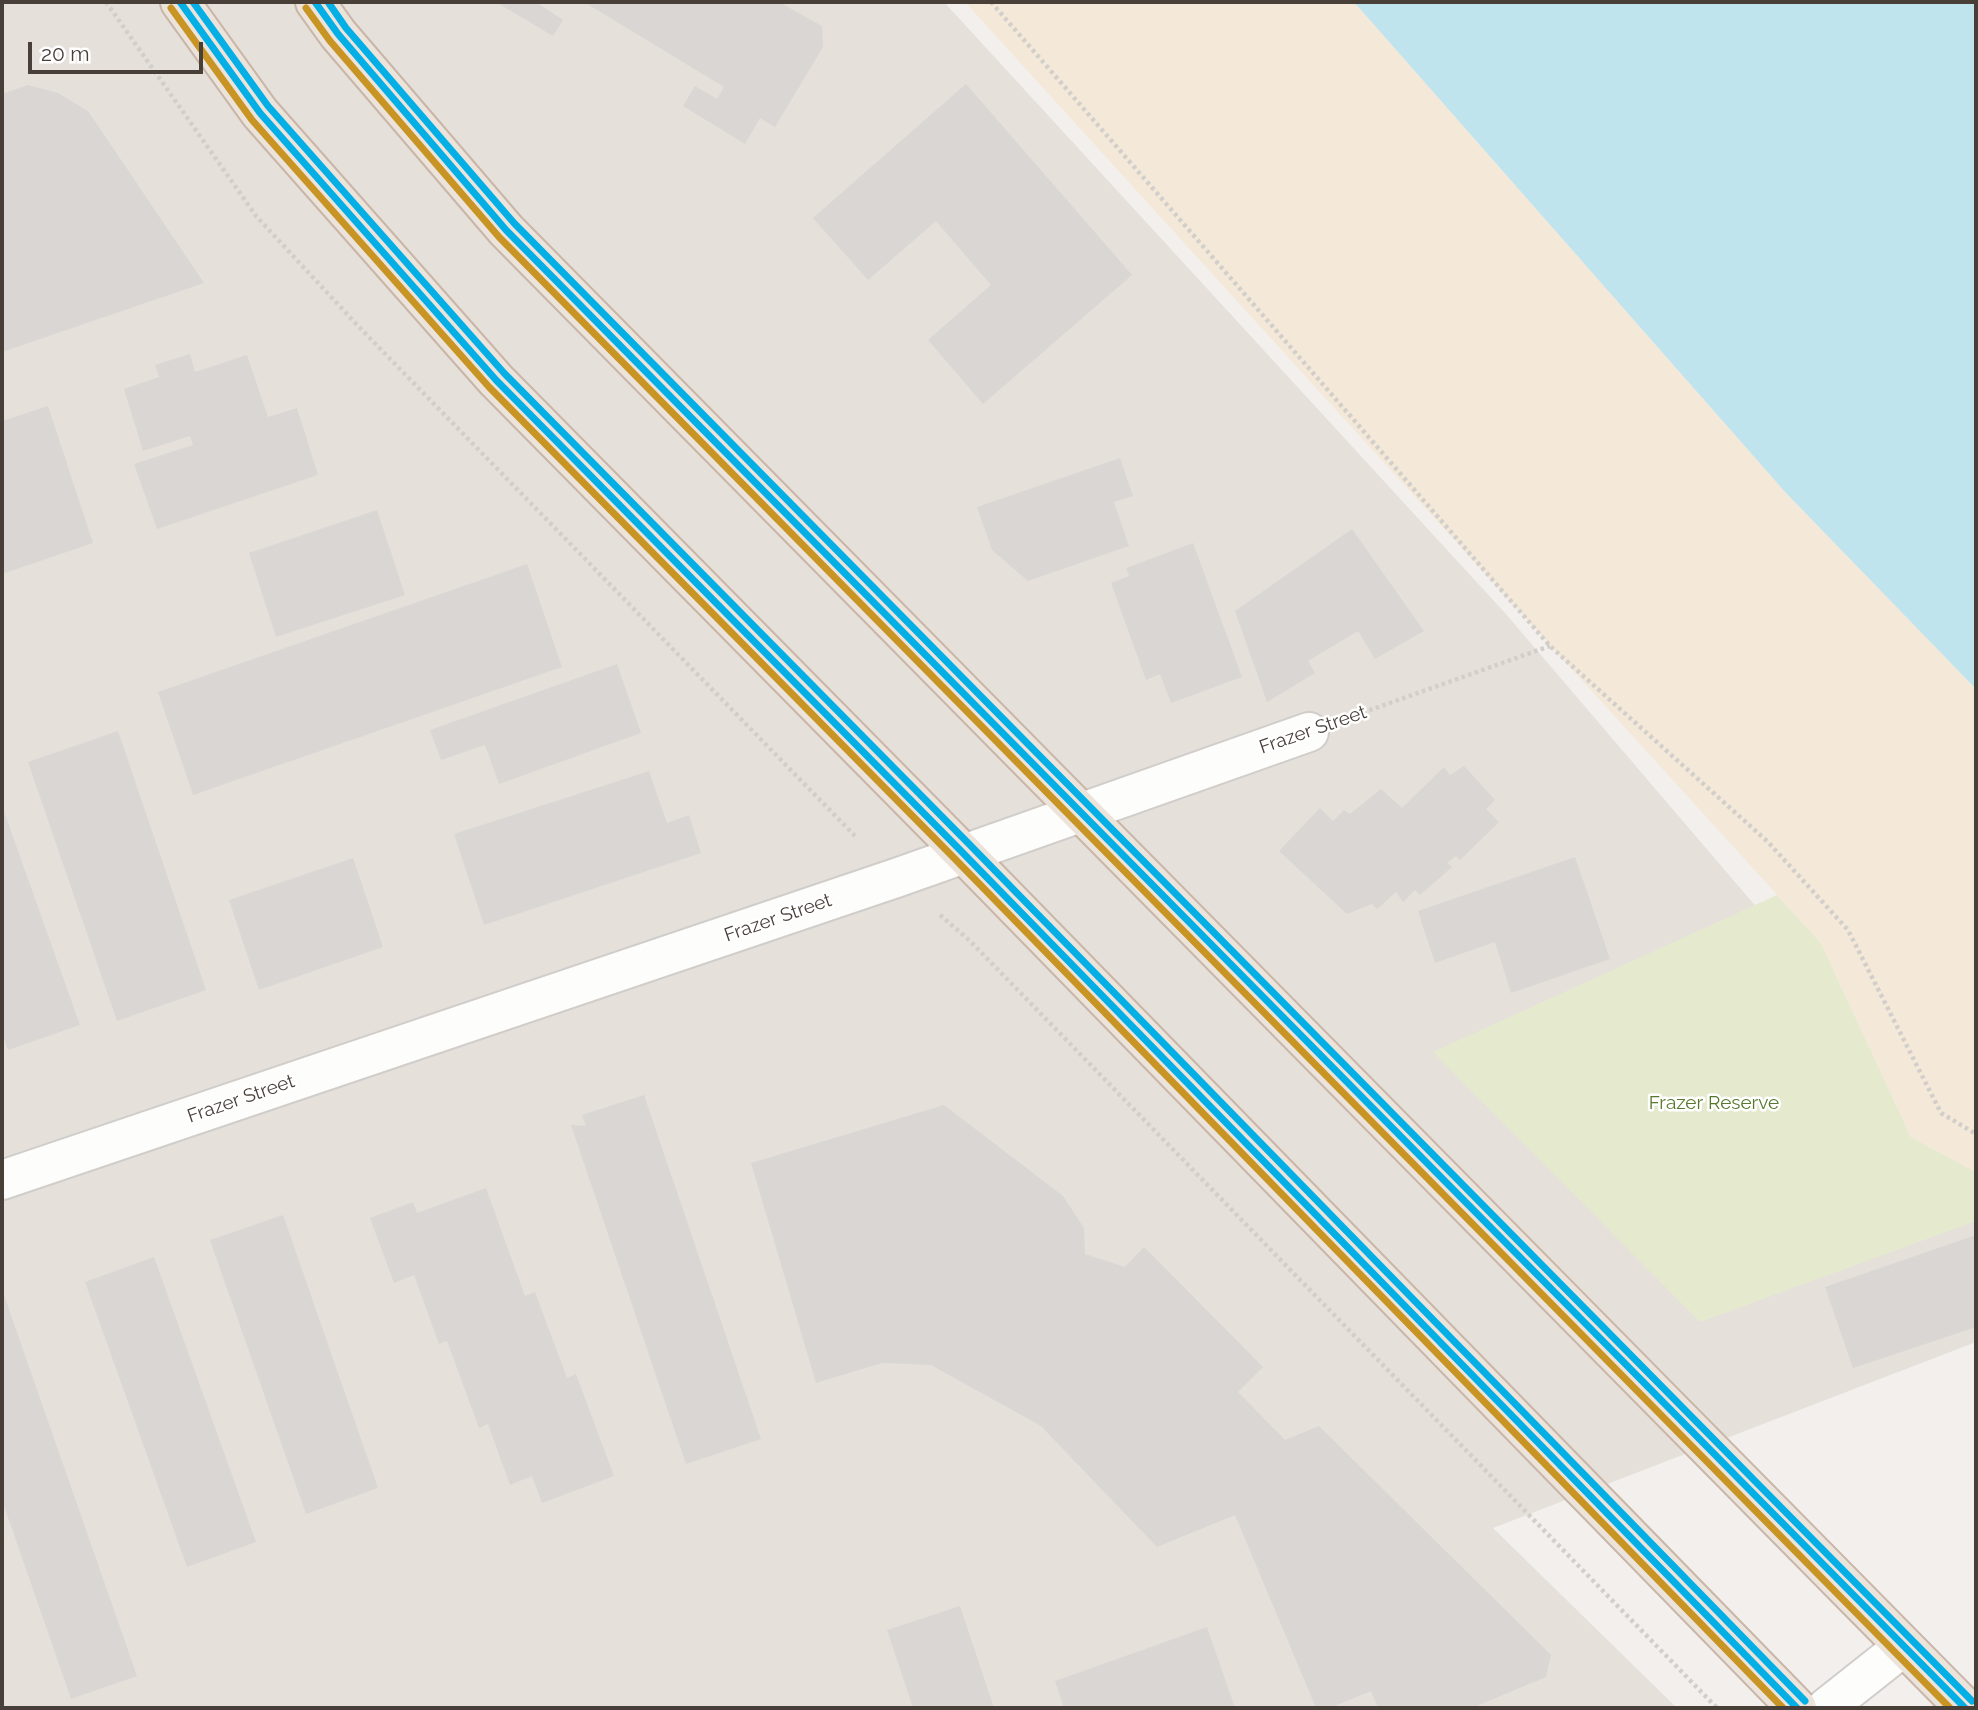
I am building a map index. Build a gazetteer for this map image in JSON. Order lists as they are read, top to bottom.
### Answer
{
  "streets": {
    "street": ["Frazer Street"]
  },
  "parks": ["Frazer Reserve"],
  "scale_bar": "20 m"
}
